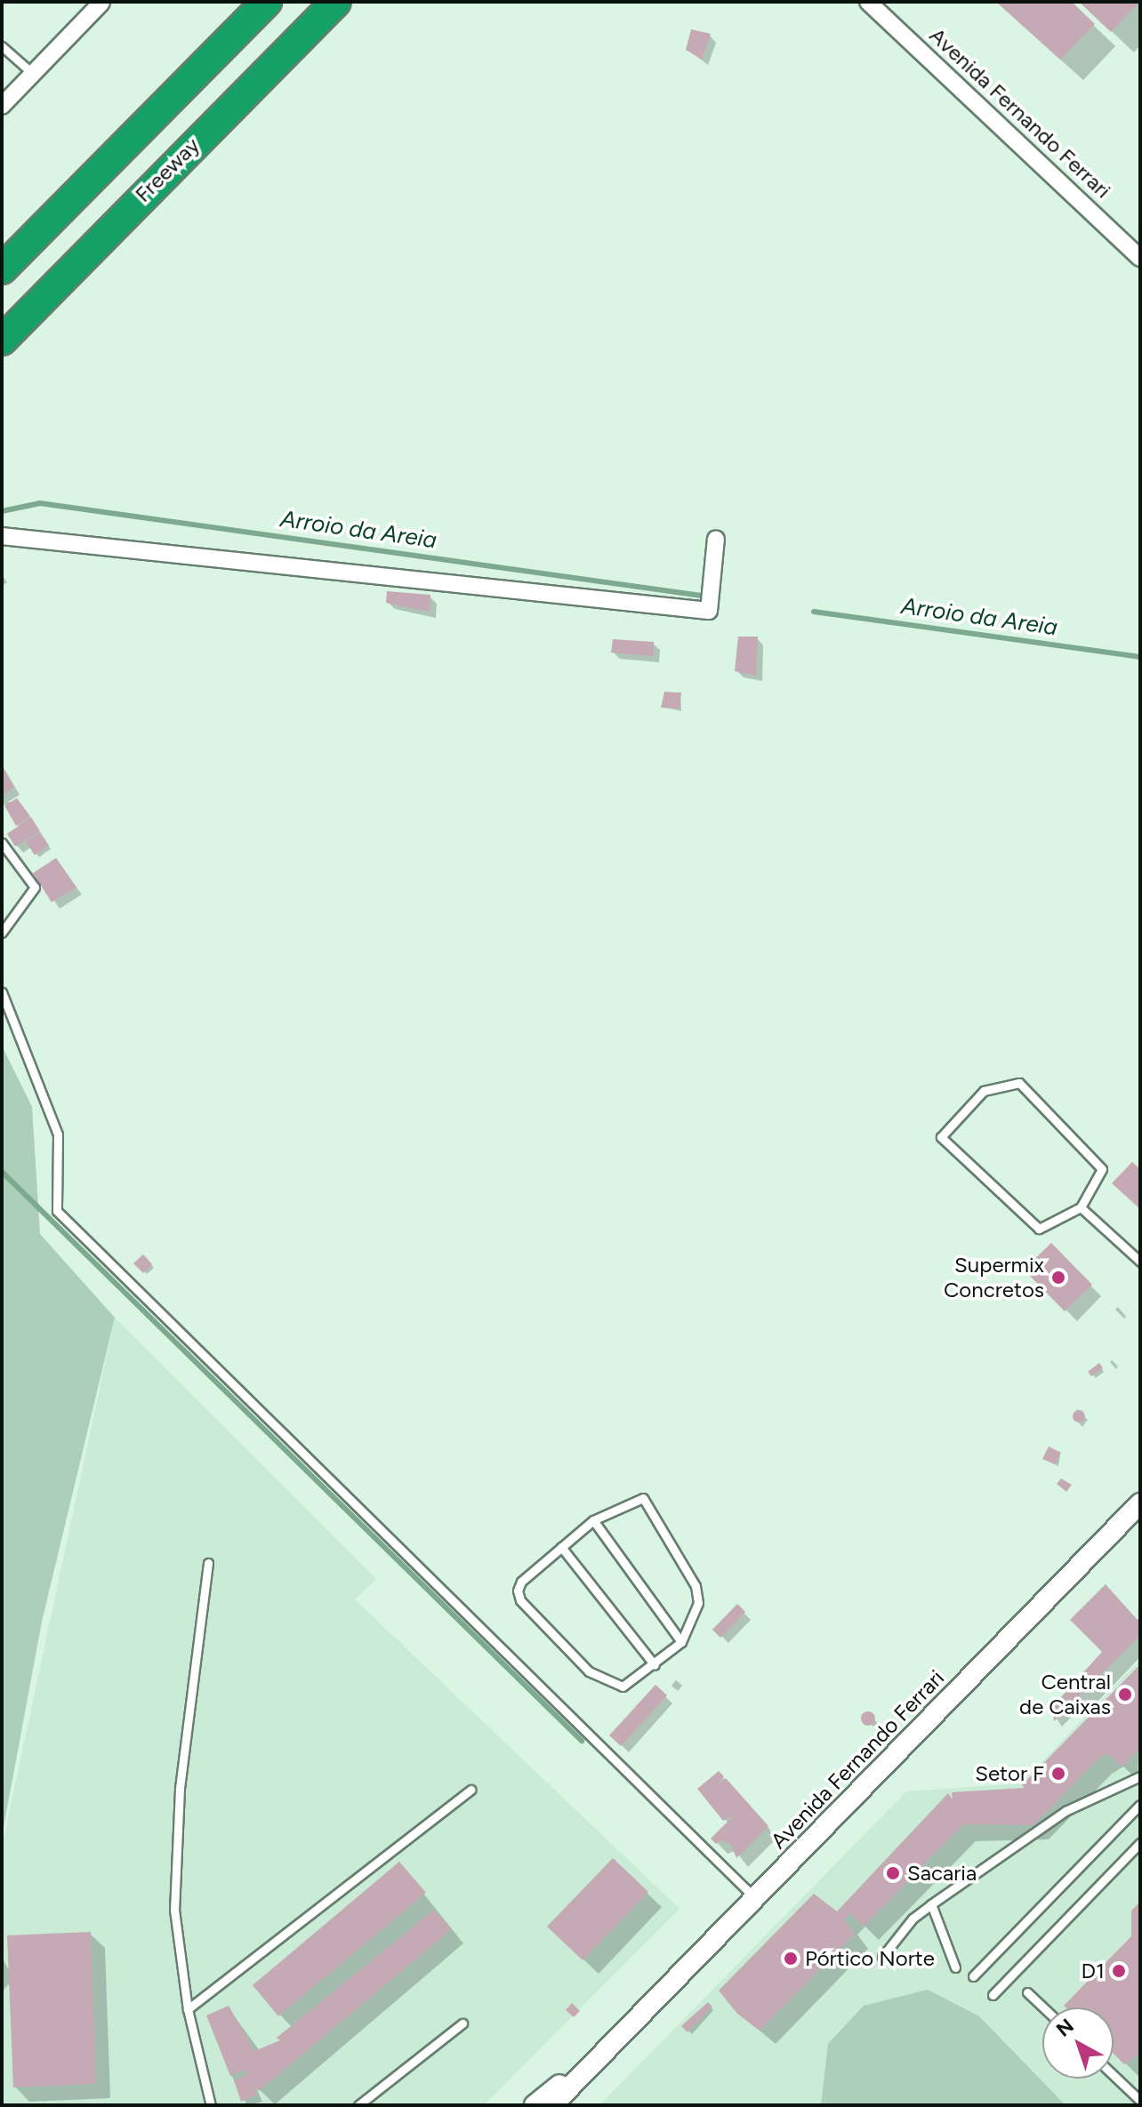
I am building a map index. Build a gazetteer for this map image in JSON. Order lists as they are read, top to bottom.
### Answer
{
  "streets": {
    "highway": ["Freeway"],
    "street": ["Avenida Fernando Ferrari"]
  },
  "water": ["Arroio da Areia"],
  "places": [
    "Supermix Concretos",
    "Central de Caixas",
    "Setor F",
    "Sacaria",
    "Pórtico Norte",
    "D1"
  ],
  "north": "top left"
}
